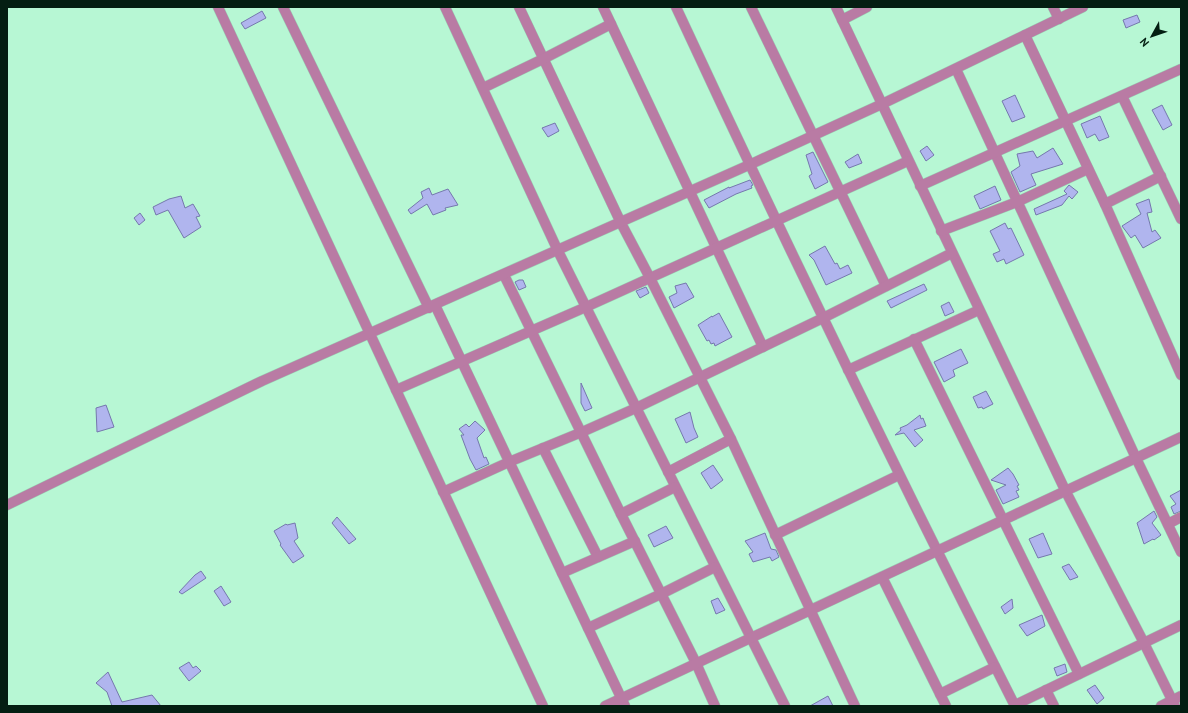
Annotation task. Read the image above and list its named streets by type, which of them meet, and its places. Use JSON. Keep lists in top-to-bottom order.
{
  "north": "bottom left"
}
